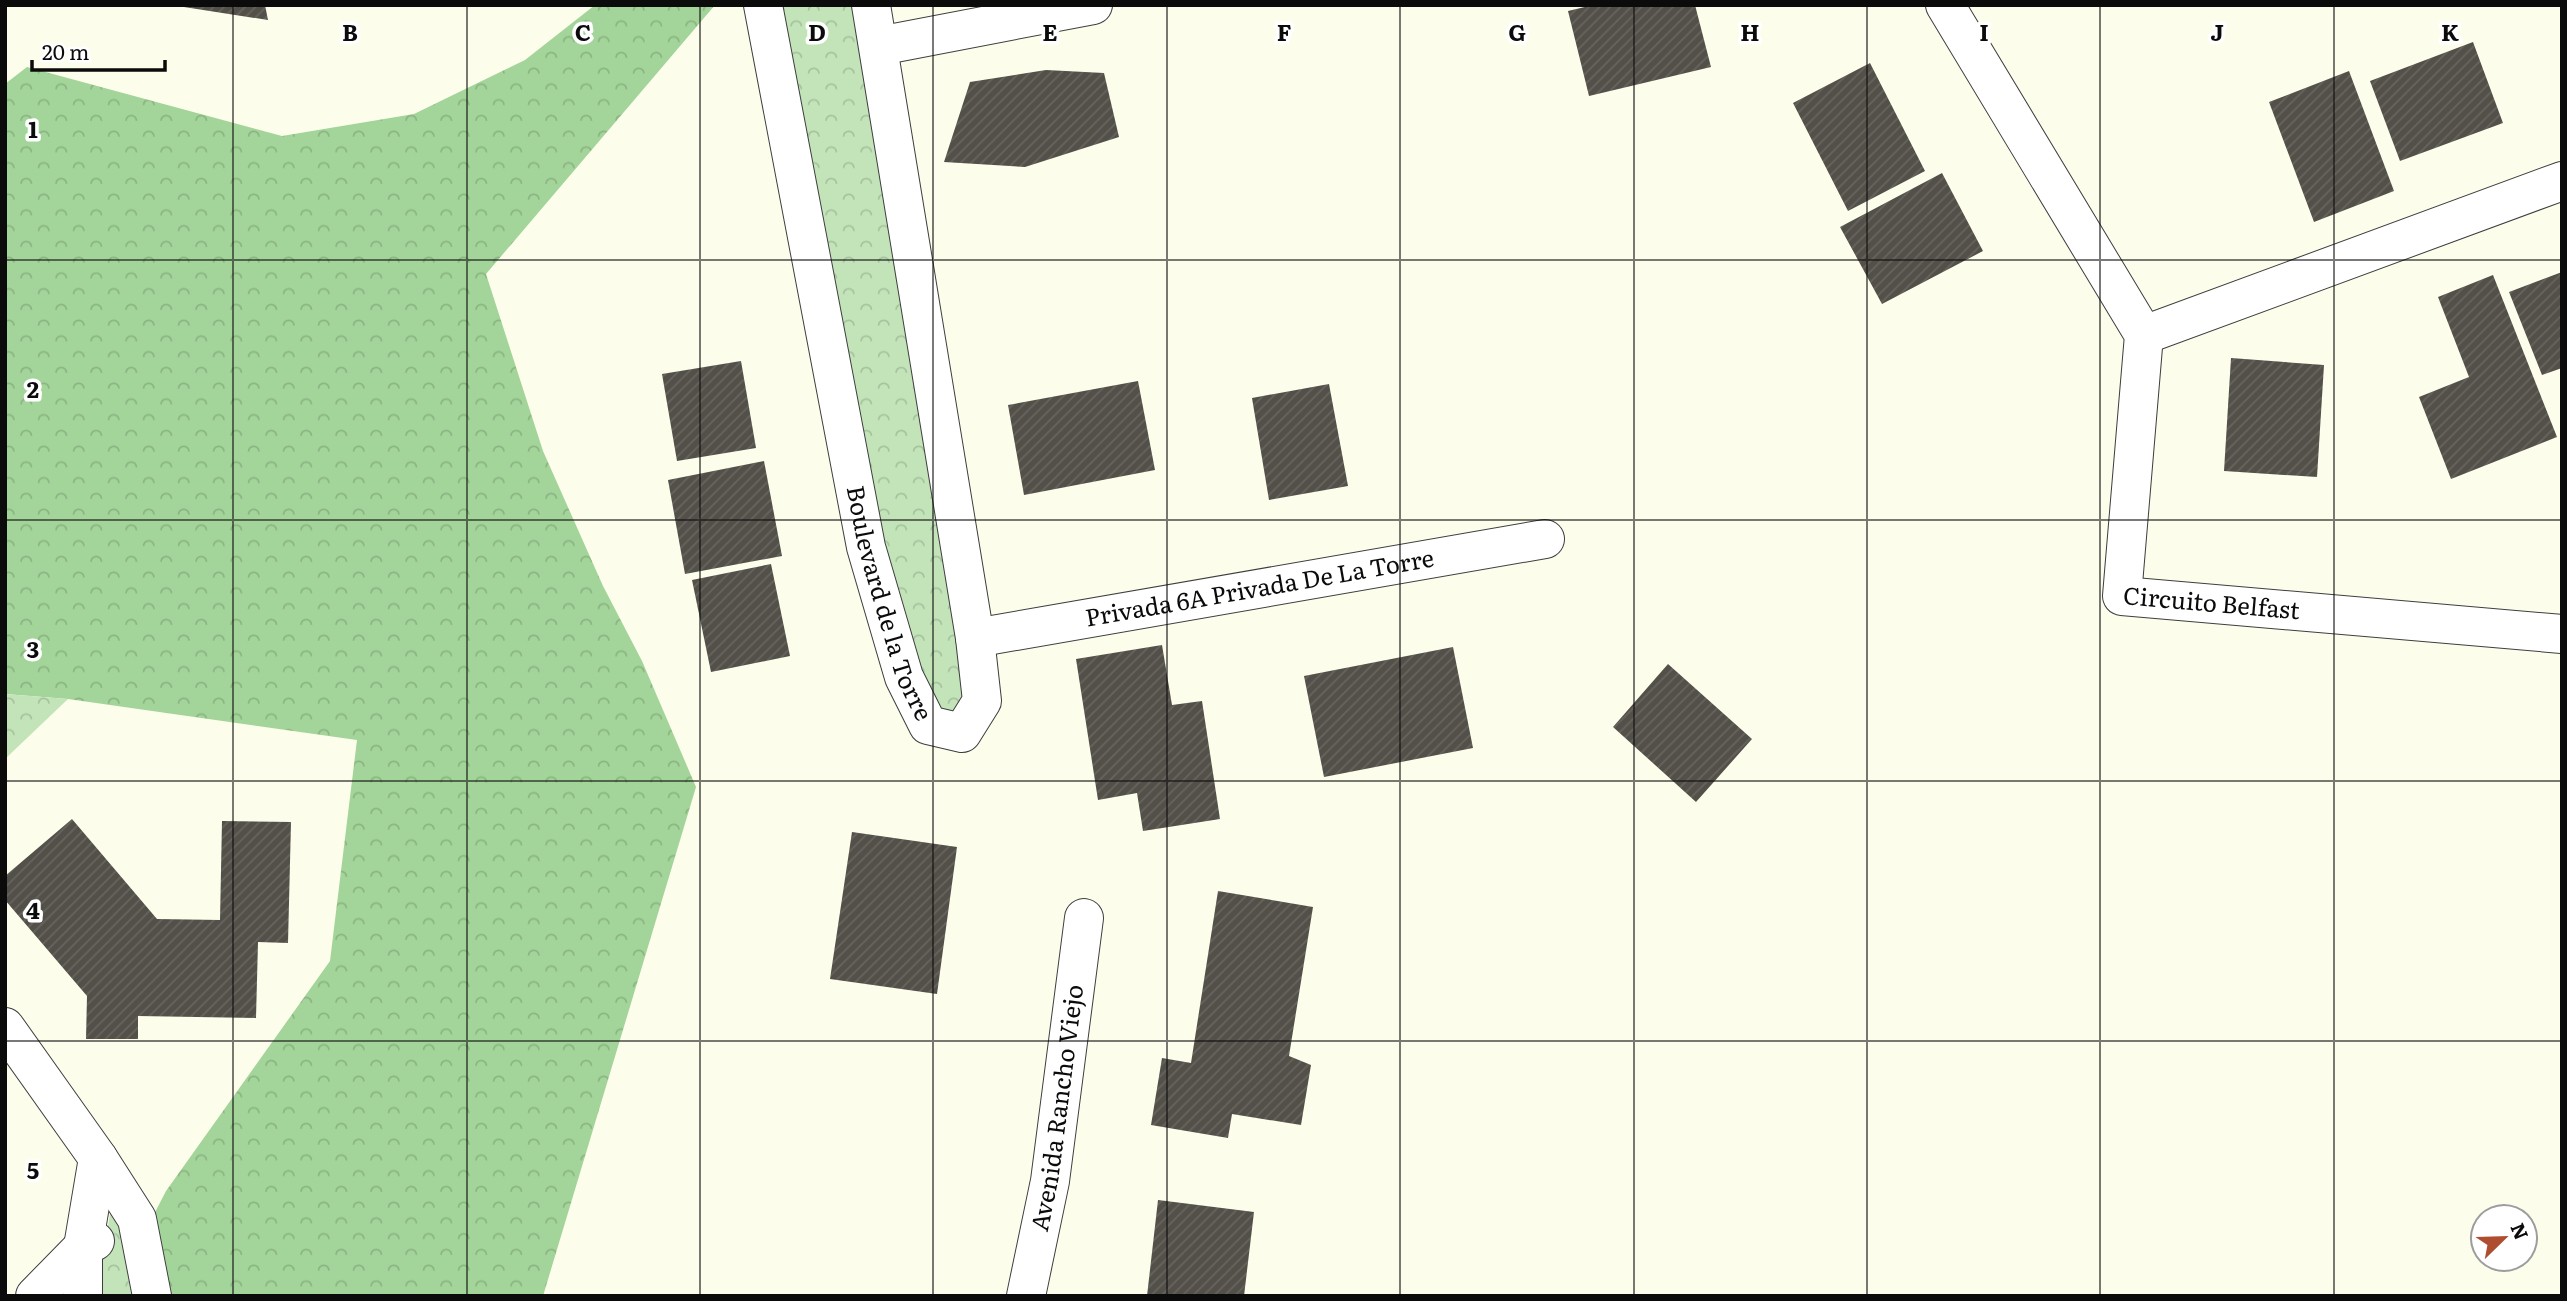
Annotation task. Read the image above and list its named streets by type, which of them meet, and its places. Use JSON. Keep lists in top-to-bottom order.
{
  "streets": {
    "street": [
      "Privada 6A Privada De La Torre",
      "Circuito Belfast",
      "Boulevard de la Torre",
      "Avenida Rancho Viejo"
    ]
  },
  "crossings": [
    ["Privada 6A Privada De La Torre", "Boulevard de la Torre"]
  ],
  "scale_bar": "20 m",
  "north": "top right",
  "grid": {
    "columns": [
      "B",
      "C",
      "D",
      "E",
      "F",
      "G",
      "H",
      "I",
      "J",
      "K"
    ],
    "rows": [
      "1",
      "2",
      "3",
      "4",
      "5"
    ]
  }
}
